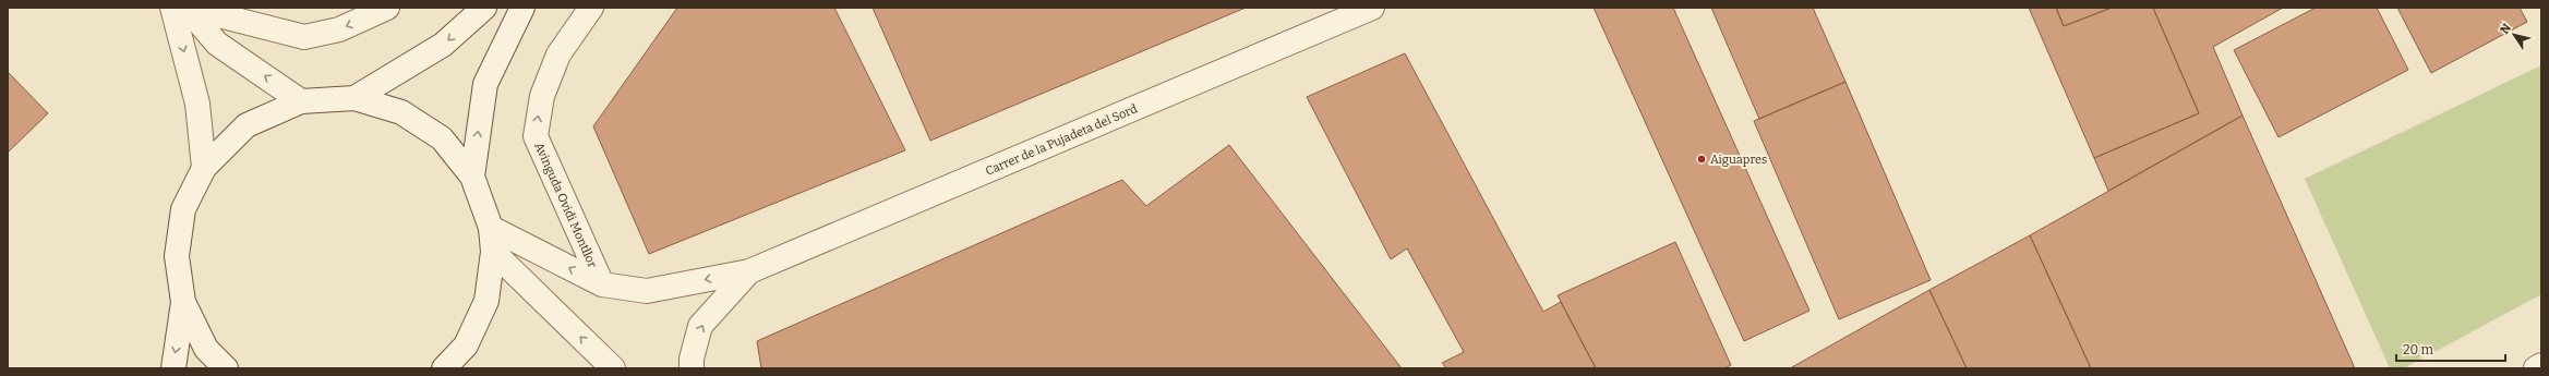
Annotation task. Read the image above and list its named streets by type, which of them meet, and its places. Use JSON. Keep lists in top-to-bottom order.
{
  "streets": {
    "street": ["Carrer de la Pujadeta del Sord", "Avinguda Ovidi Montllor"]
  },
  "crossings": [
    ["Carrer de la Pujadeta del Sord", "Avinguda Ovidi Montllor"]
  ],
  "places": ["Aiguapres"],
  "scale_bar": "20 m",
  "north": "top left"
}
